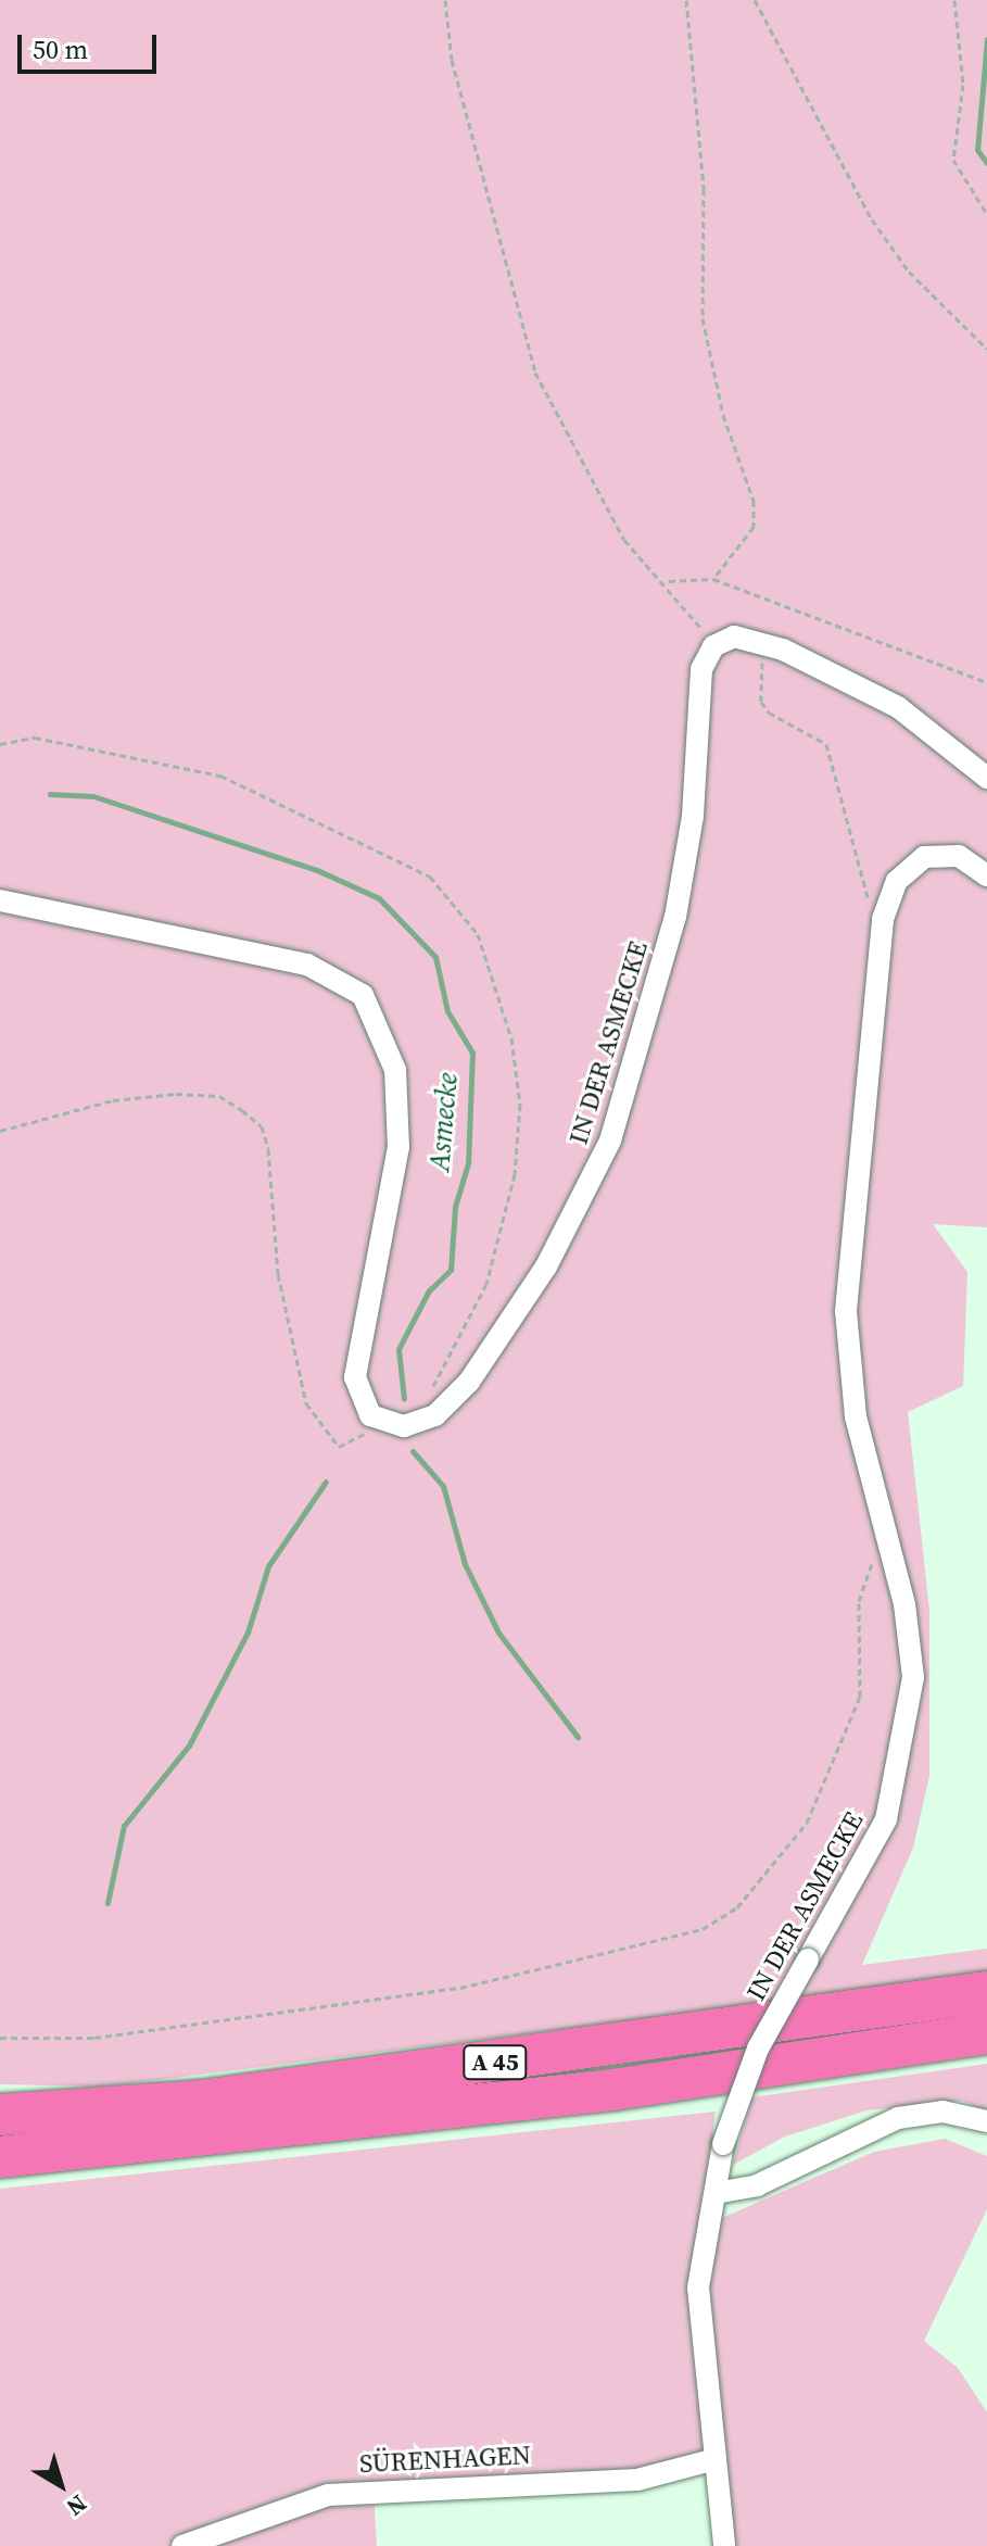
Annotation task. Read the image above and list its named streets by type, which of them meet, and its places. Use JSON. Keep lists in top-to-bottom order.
{
  "streets": {
    "highway": ["A 45"],
    "street": ["IN DER ASMECKE", "SÜRENHAGEN"]
  },
  "crossings": [
    ["IN DER ASMECKE", "SÜRENHAGEN"]
  ],
  "water": ["Asmecke"],
  "scale_bar": "50 m",
  "north": "bottom right"
}
